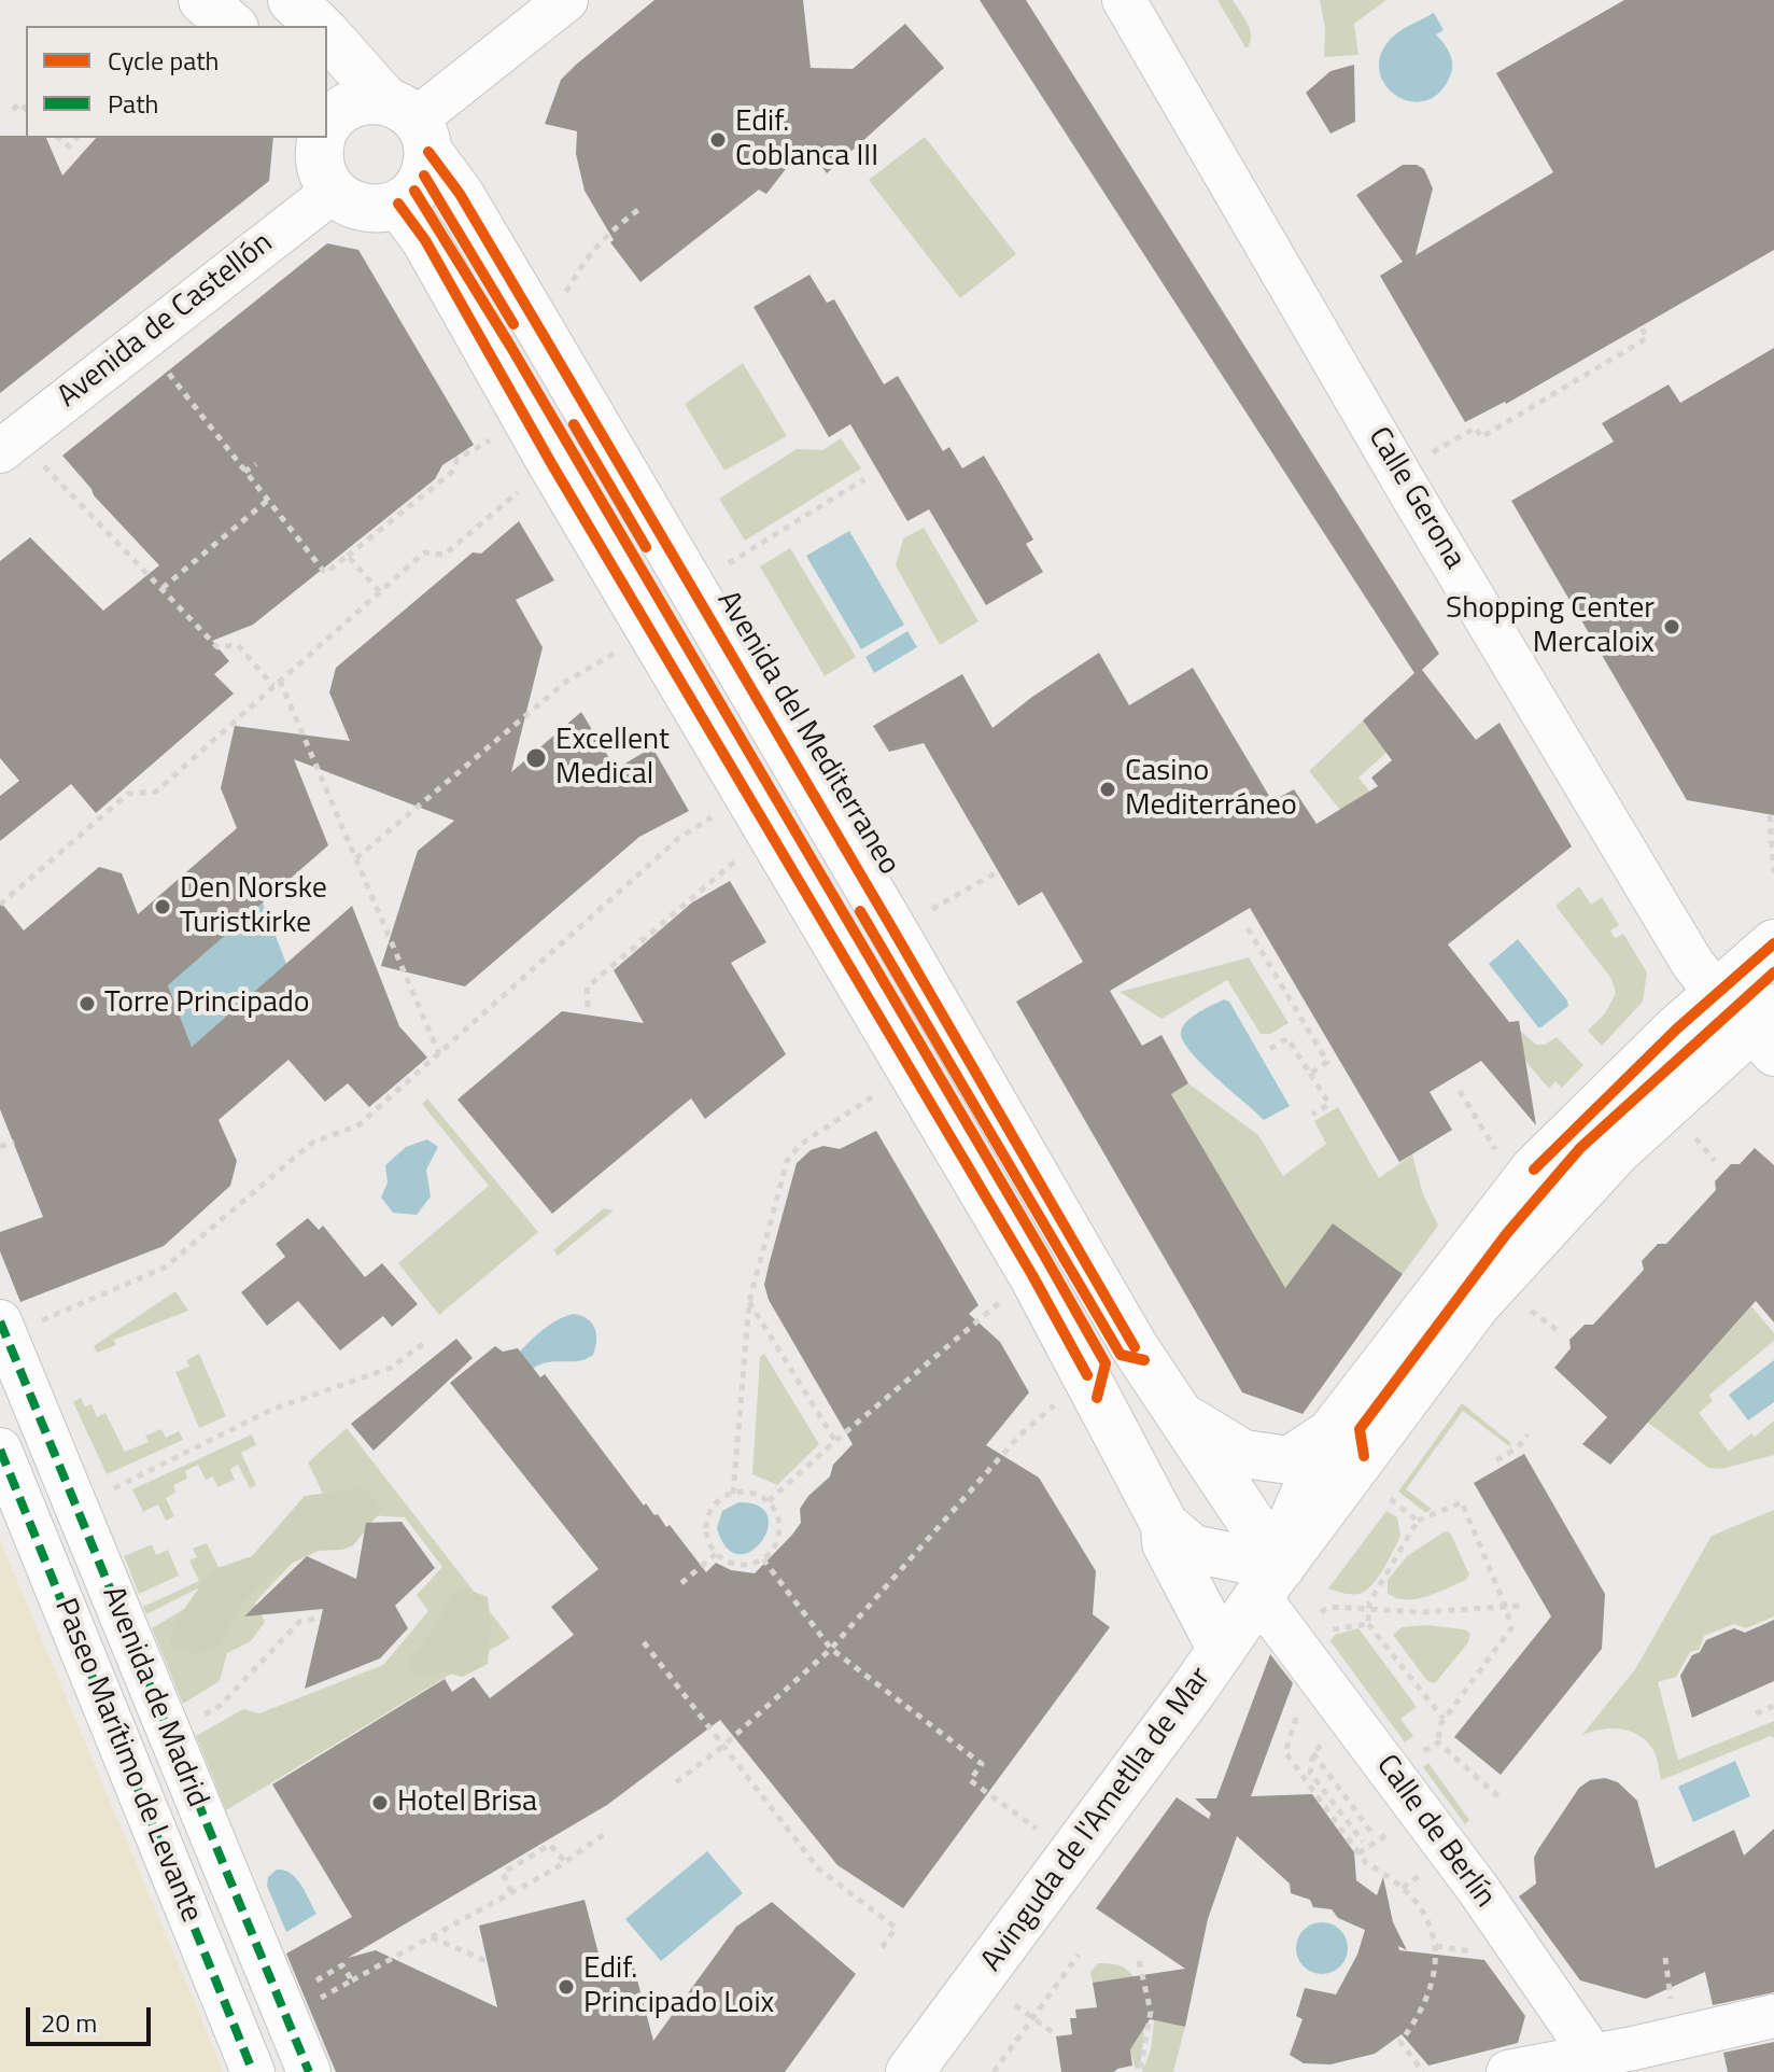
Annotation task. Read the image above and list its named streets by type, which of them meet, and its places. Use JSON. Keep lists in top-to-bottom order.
{
  "streets": {
    "street": [
      "Avenida de Castellón",
      "Calle Gerona",
      "Avenida del Mediterraneo",
      "Avenida de Madrid",
      "Paseo Marítimo de Levante",
      "Avinguda de l'Ametlla de Mar",
      "Calle de Berlín"
    ]
  },
  "crossings": [
    ["Calle Gerona", "Avinguda de l'Ametlla de Mar"],
    ["Avenida del Mediterraneo", "Avinguda de l'Ametlla de Mar"],
    ["Avenida del Mediterraneo", "Calle de Berlín"],
    ["Avinguda de l'Ametlla de Mar", "Calle de Berlín"]
  ],
  "places": [
    "Edif. Coblanca III",
    "Shopping Center Mercaloix",
    "Excellent Medical",
    "Casino Mediterráneo",
    "Den Norske Turistkirke",
    "Torre Principado",
    "Hotel Brisa",
    "Edif. Principado Loix"
  ],
  "legend": ["Cycle path", "Path"],
  "scale_bar": "20 m"
}
